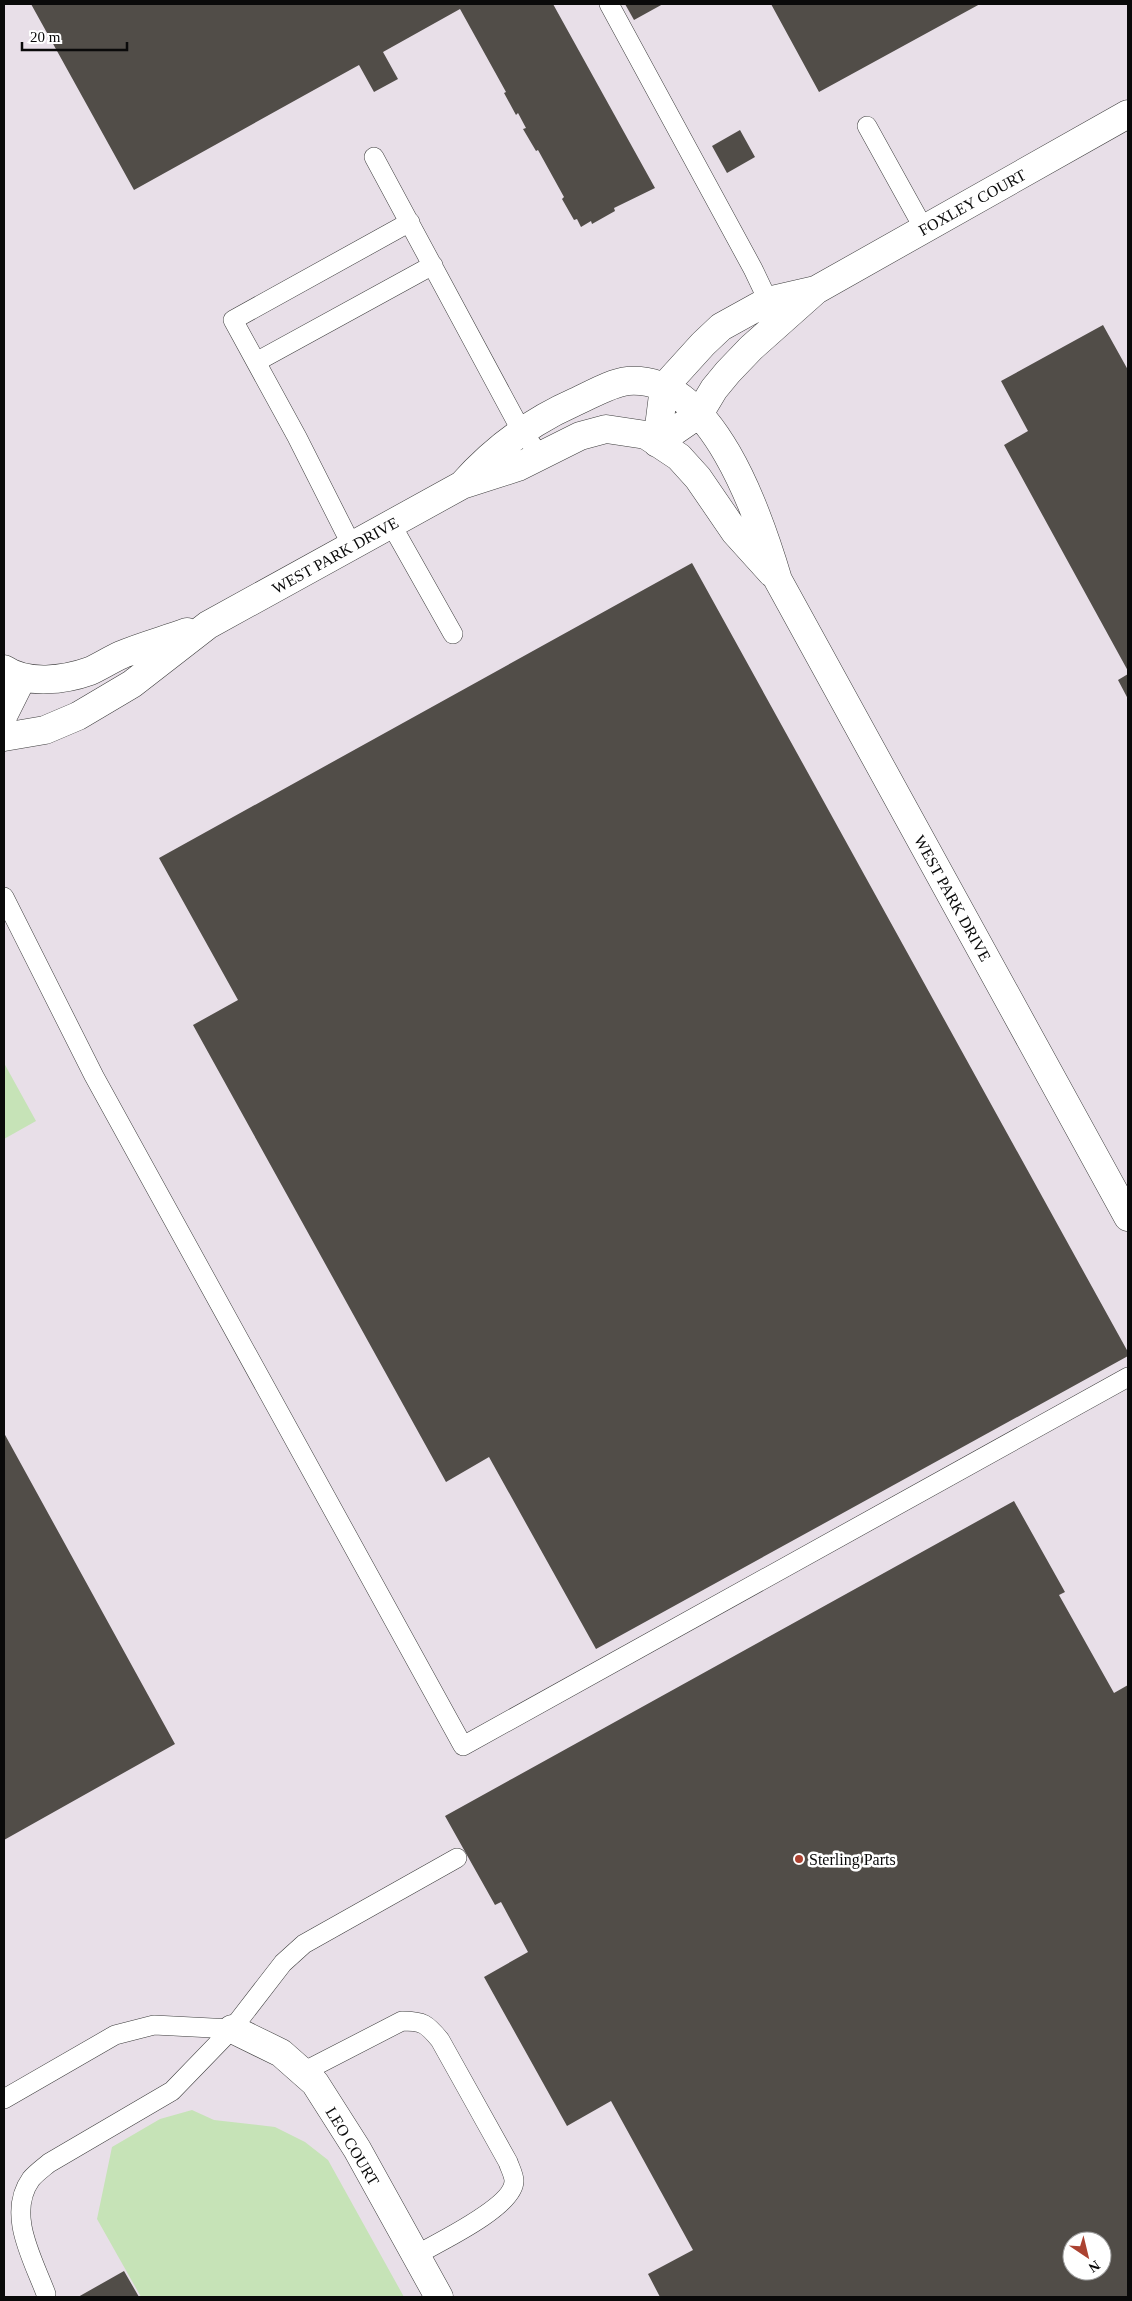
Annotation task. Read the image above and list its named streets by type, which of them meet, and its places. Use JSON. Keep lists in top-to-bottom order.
{
  "streets": {
    "street": ["FOXLEY COURT", "WEST PARK DRIVE", "LEO COURT"]
  },
  "crossings": [
    ["FOXLEY COURT", "WEST PARK DRIVE"]
  ],
  "places": ["Sterling Parts"],
  "scale_bar": "20 m",
  "north": "bottom right"
}
